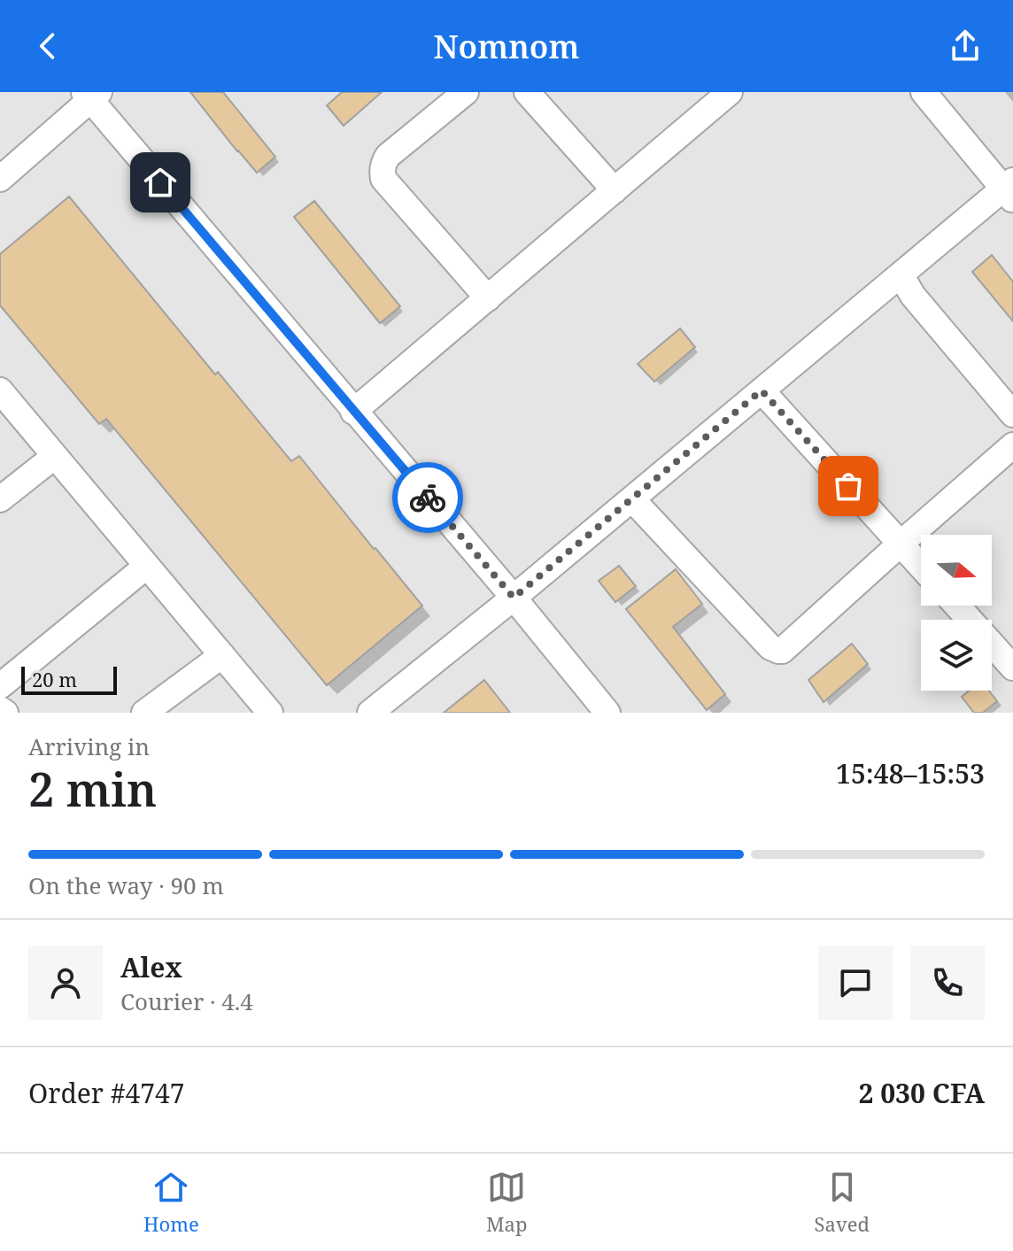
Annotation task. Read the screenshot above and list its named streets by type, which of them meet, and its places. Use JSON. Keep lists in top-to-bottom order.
{
  "scale_bar": "20 m",
  "north": "right",
  "page": {
    "header": "Nomnom",
    "scale": "20 m",
    "heading": ["2 min", "Arriving in", "15:48–15:53"],
    "panel": [
      "Alex",
      "Courier · 4.4",
      "Order #4747",
      "2 030 CFA"
    ],
    "bar": "On the way · 90 m",
    "tabs": ["Home", "Map", "Saved"]
  }
}
